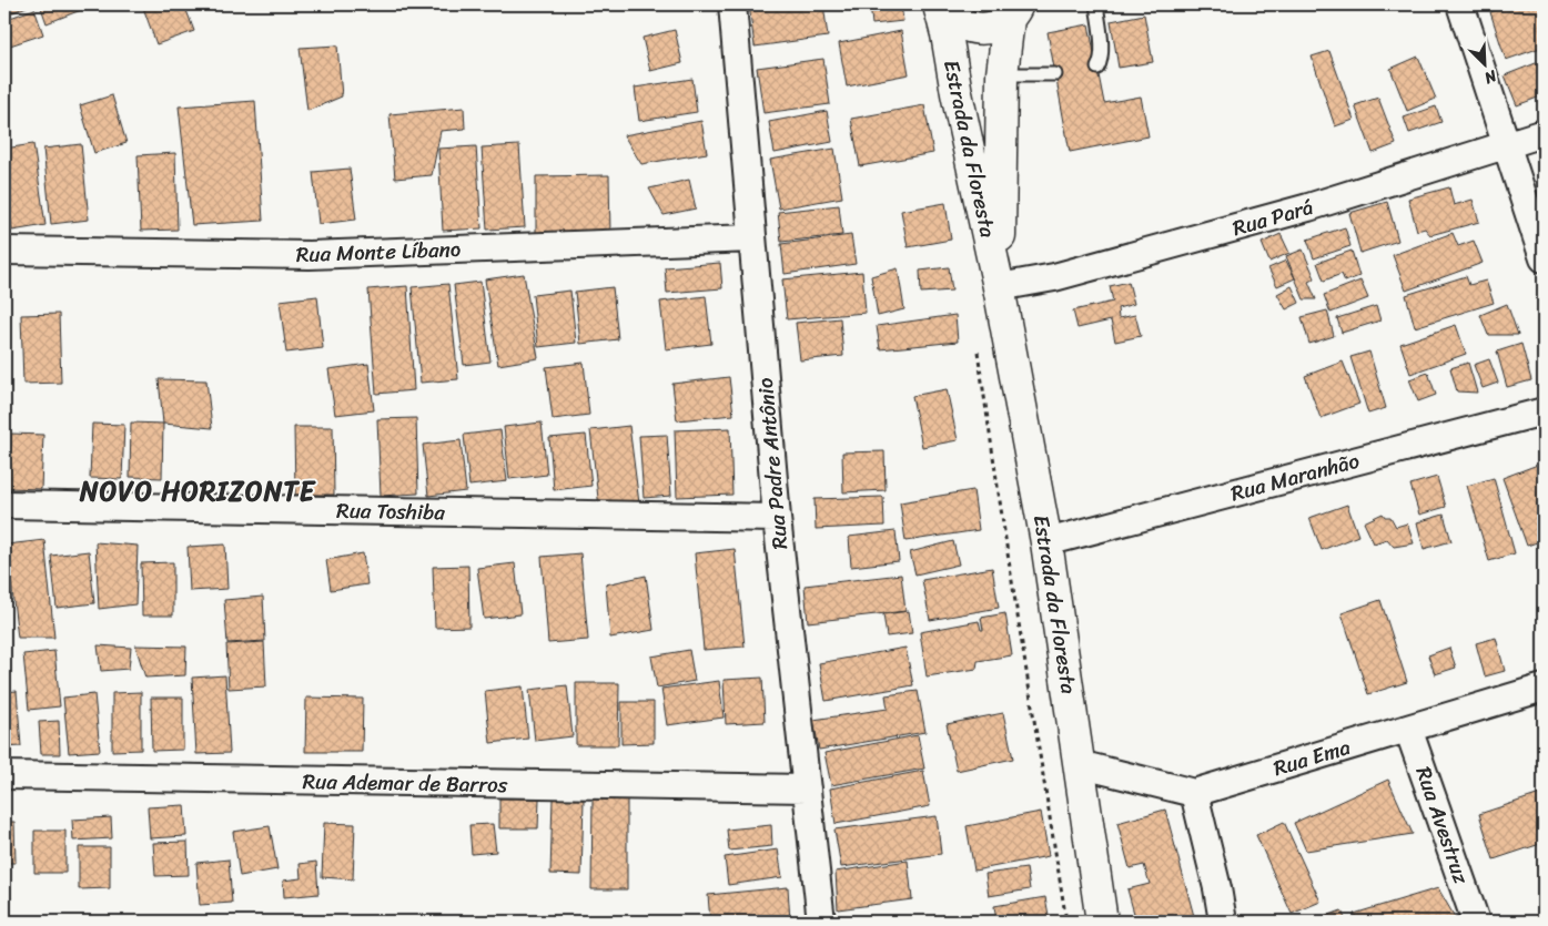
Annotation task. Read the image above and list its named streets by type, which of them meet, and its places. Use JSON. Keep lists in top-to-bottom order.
{
  "streets": {
    "main road": ["Estrada da Floresta"],
    "street": [
      "Rua Pará",
      "Rua Monte Líbano",
      "Rua Padre Antônio",
      "Rua Maranhão",
      "Rua Toshiba",
      "Rua Ema",
      "Rua Ademar de Barros",
      "Rua Avestruz"
    ]
  },
  "crossings": [
    ["Estrada da Floresta", "Rua Pará"],
    ["Estrada da Floresta", "Rua Maranhão"],
    ["Rua Monte Líbano", "Rua Padre Antônio"],
    ["Rua Padre Antônio", "Rua Toshiba"],
    ["Rua Padre Antônio", "Rua Ademar de Barros"],
    ["Rua Ema", "Rua Avestruz"]
  ],
  "districts": ["NOVO HORIZONTE"],
  "north": "bottom right"
}
